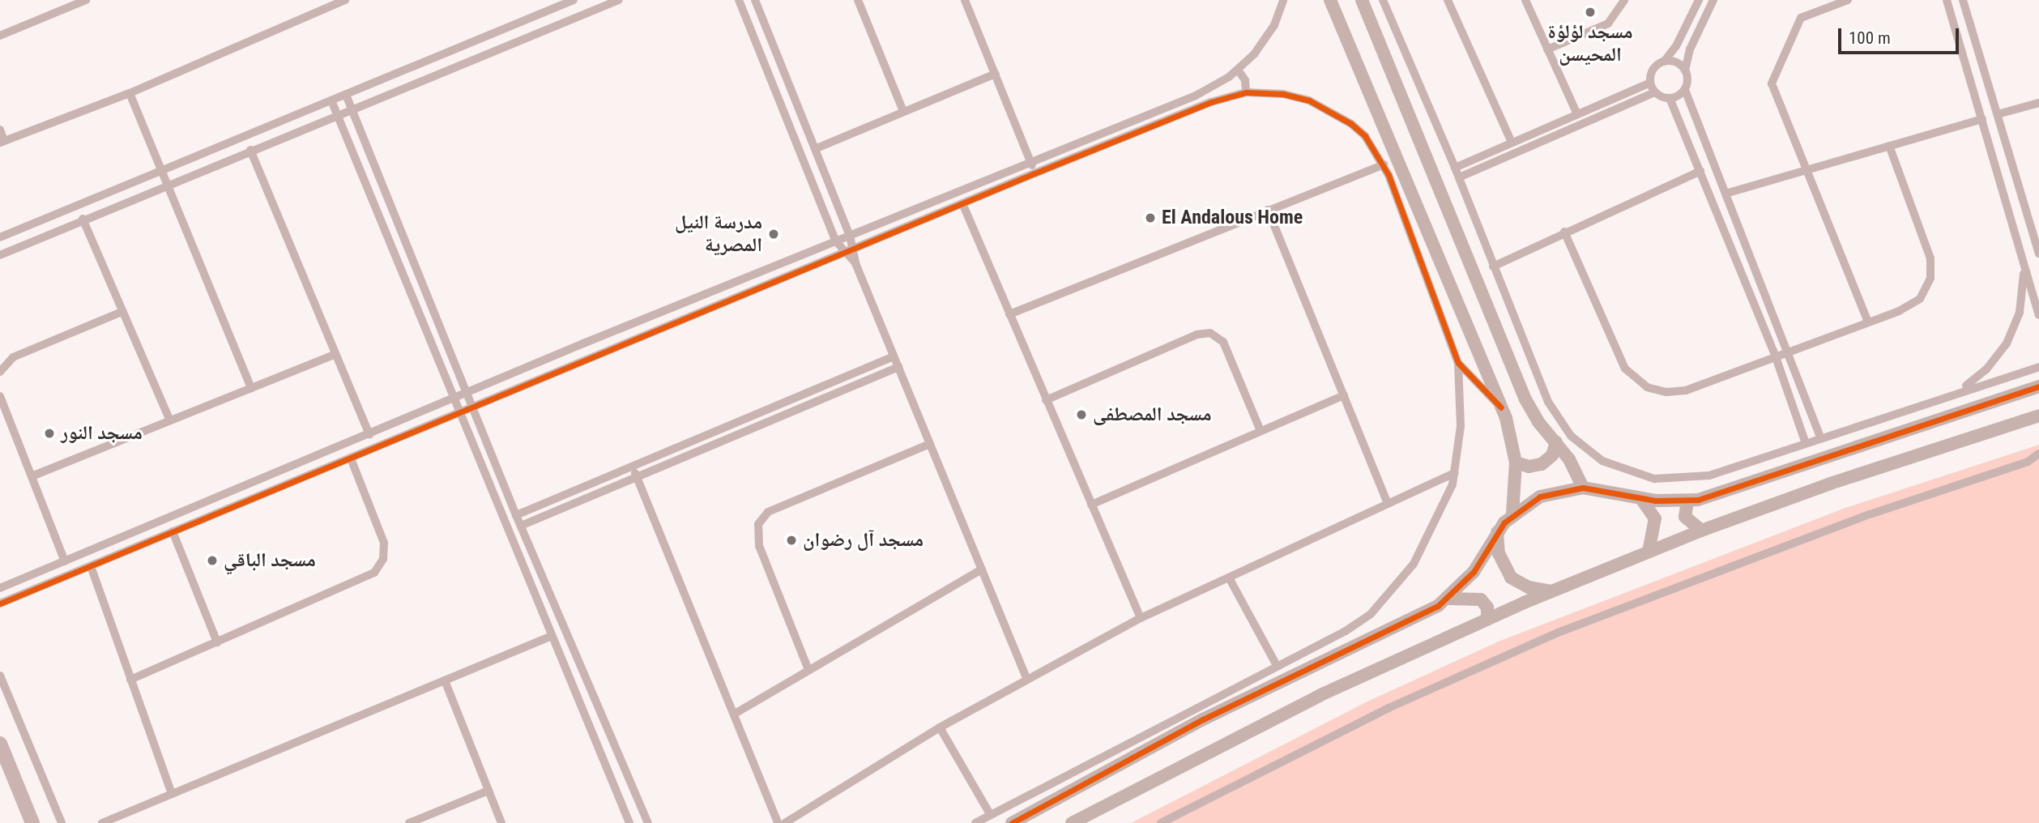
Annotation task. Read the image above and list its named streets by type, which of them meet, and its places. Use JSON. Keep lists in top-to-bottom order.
{
  "places": [
    "مسجد لؤلؤة المحيسن",
    "El Andalous Home",
    "مدرسة النيل المصرية",
    "مسجد المصطفى",
    "مسجد النور",
    "مسجد آل رضوان",
    "مسجد الباقي"
  ],
  "scale_bar": "100 m"
}
